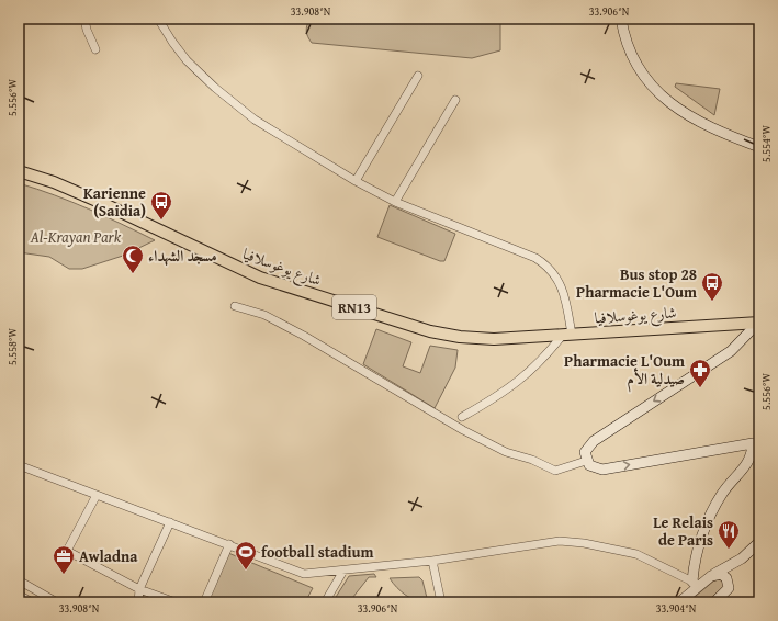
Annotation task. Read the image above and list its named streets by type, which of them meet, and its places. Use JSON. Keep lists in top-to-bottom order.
{
  "streets": {
    "main road": ["شارع يوغوسلافيا", "RN13"]
  },
  "parks": ["Al-Krayan Park"],
  "places": {
    "bus stop": ["Karienne (Saidia)", "Bus stop 28 Pharmacie L'Oum"],
    "mosque": ["مسجد الشهداء"],
    "pharmacy": ["Pharmacie L'Oum صيدلية الأم"],
    "restaurant": ["Le Relais de Paris"],
    "sports": ["football stadium"],
    "office": ["Awladna"]
  },
  "coordinates": [
    "33.908°N",
    "33.906°N",
    "5.556°W",
    "5.554°W",
    "5.558°W",
    "33.904°N"
  ]
}
